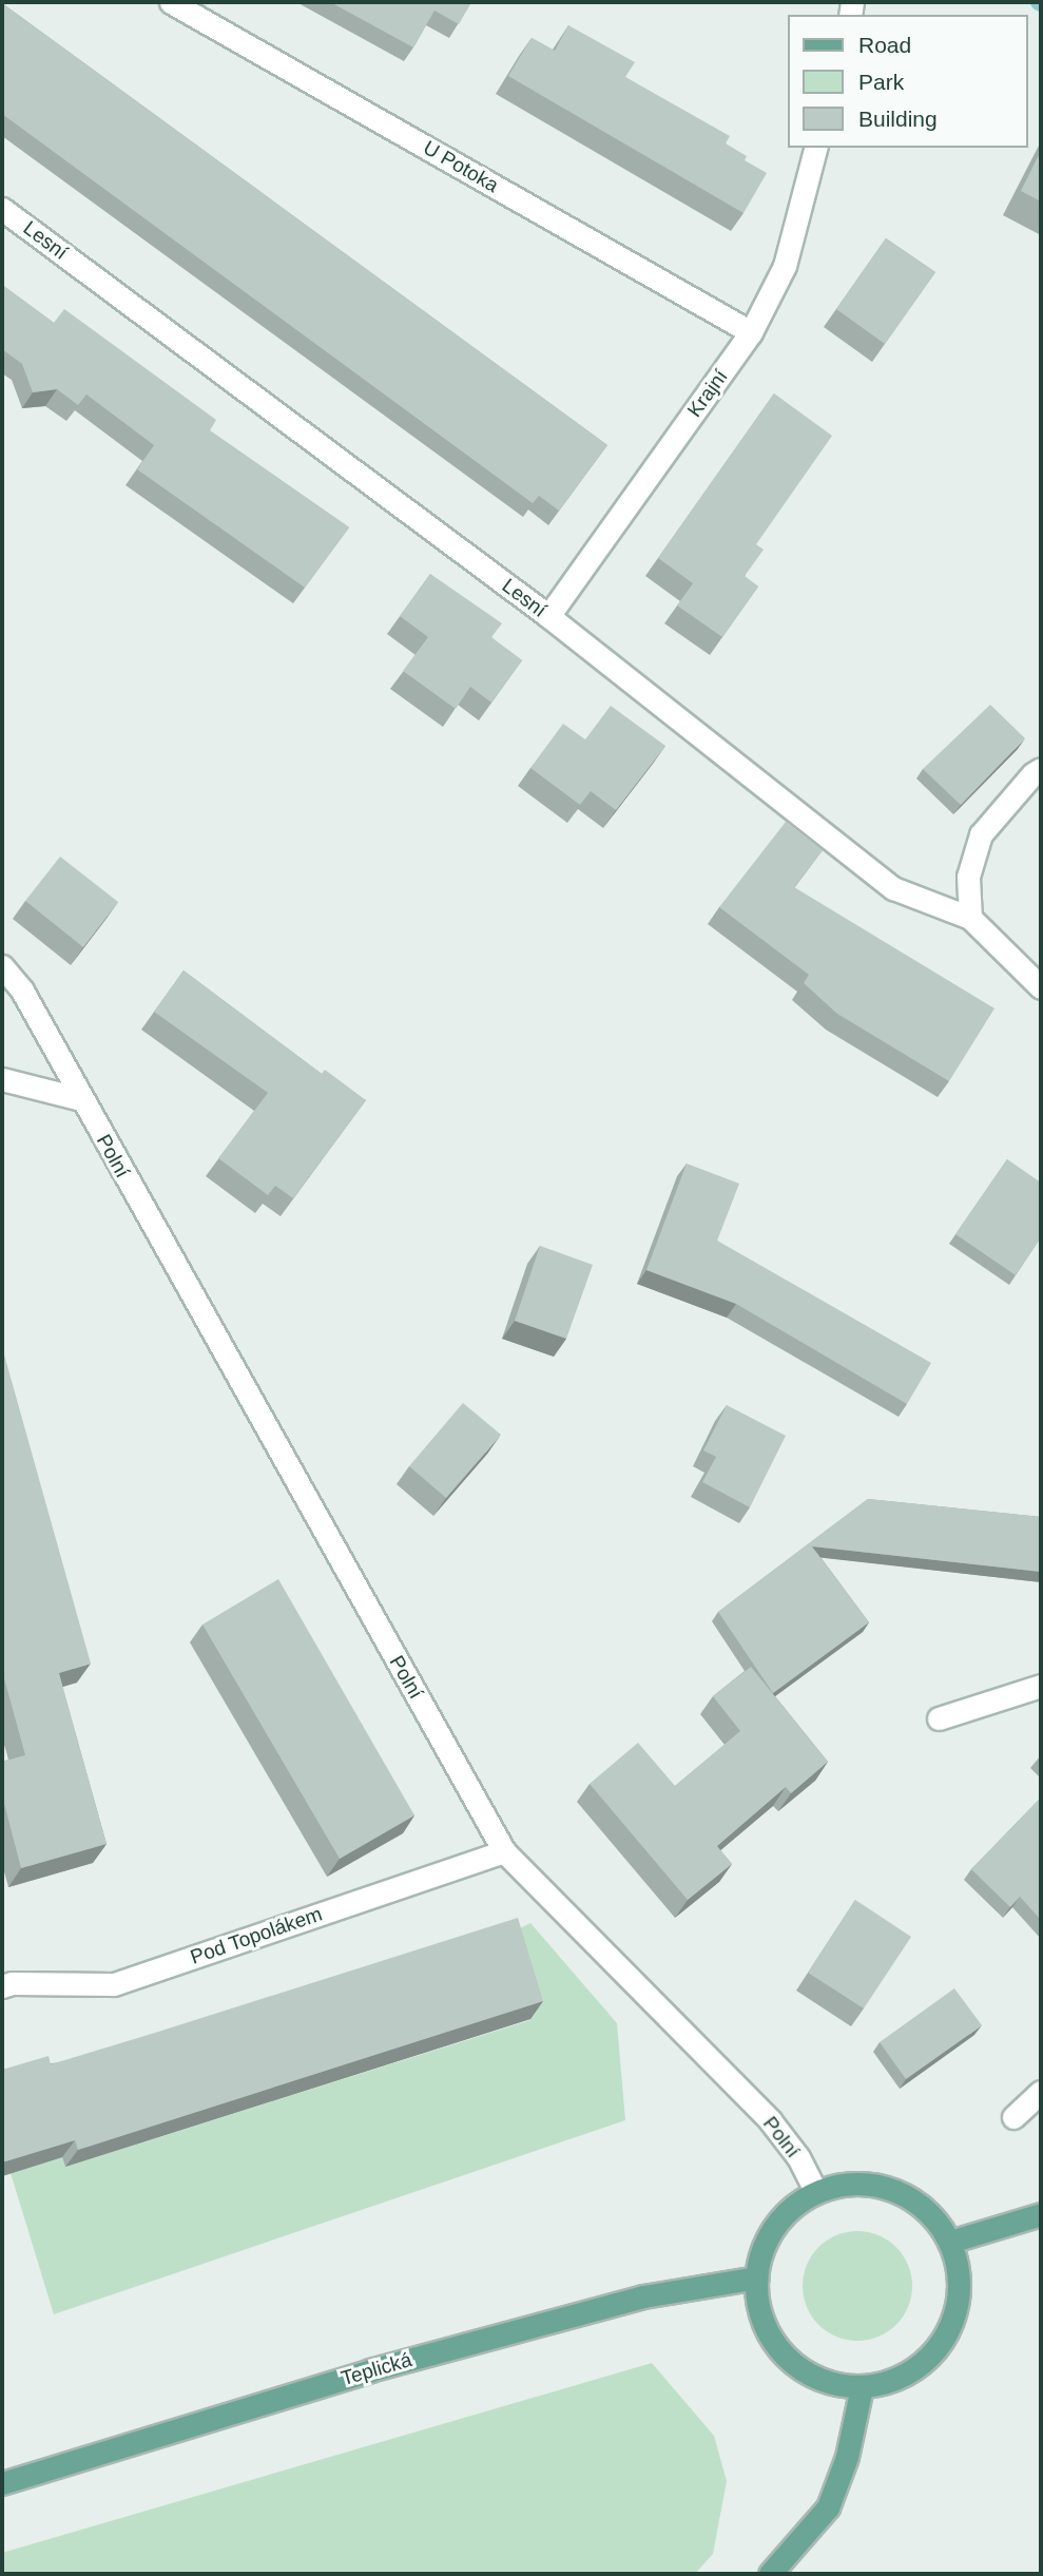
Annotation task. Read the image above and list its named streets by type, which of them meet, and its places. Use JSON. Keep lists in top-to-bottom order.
{
  "streets": {
    "main road": ["Teplická"],
    "street": [
      "U Potoka",
      "Lesní",
      "Krajní",
      "Polní",
      "Pod Topolákem"
    ]
  },
  "crossings": [
    ["U Potoka", "Krajní"],
    ["Lesní", "Krajní"],
    ["Polní", "Pod Topolákem"],
    ["Polní", "Teplická"]
  ],
  "legend": ["Road", "Park", "Building"]
}
